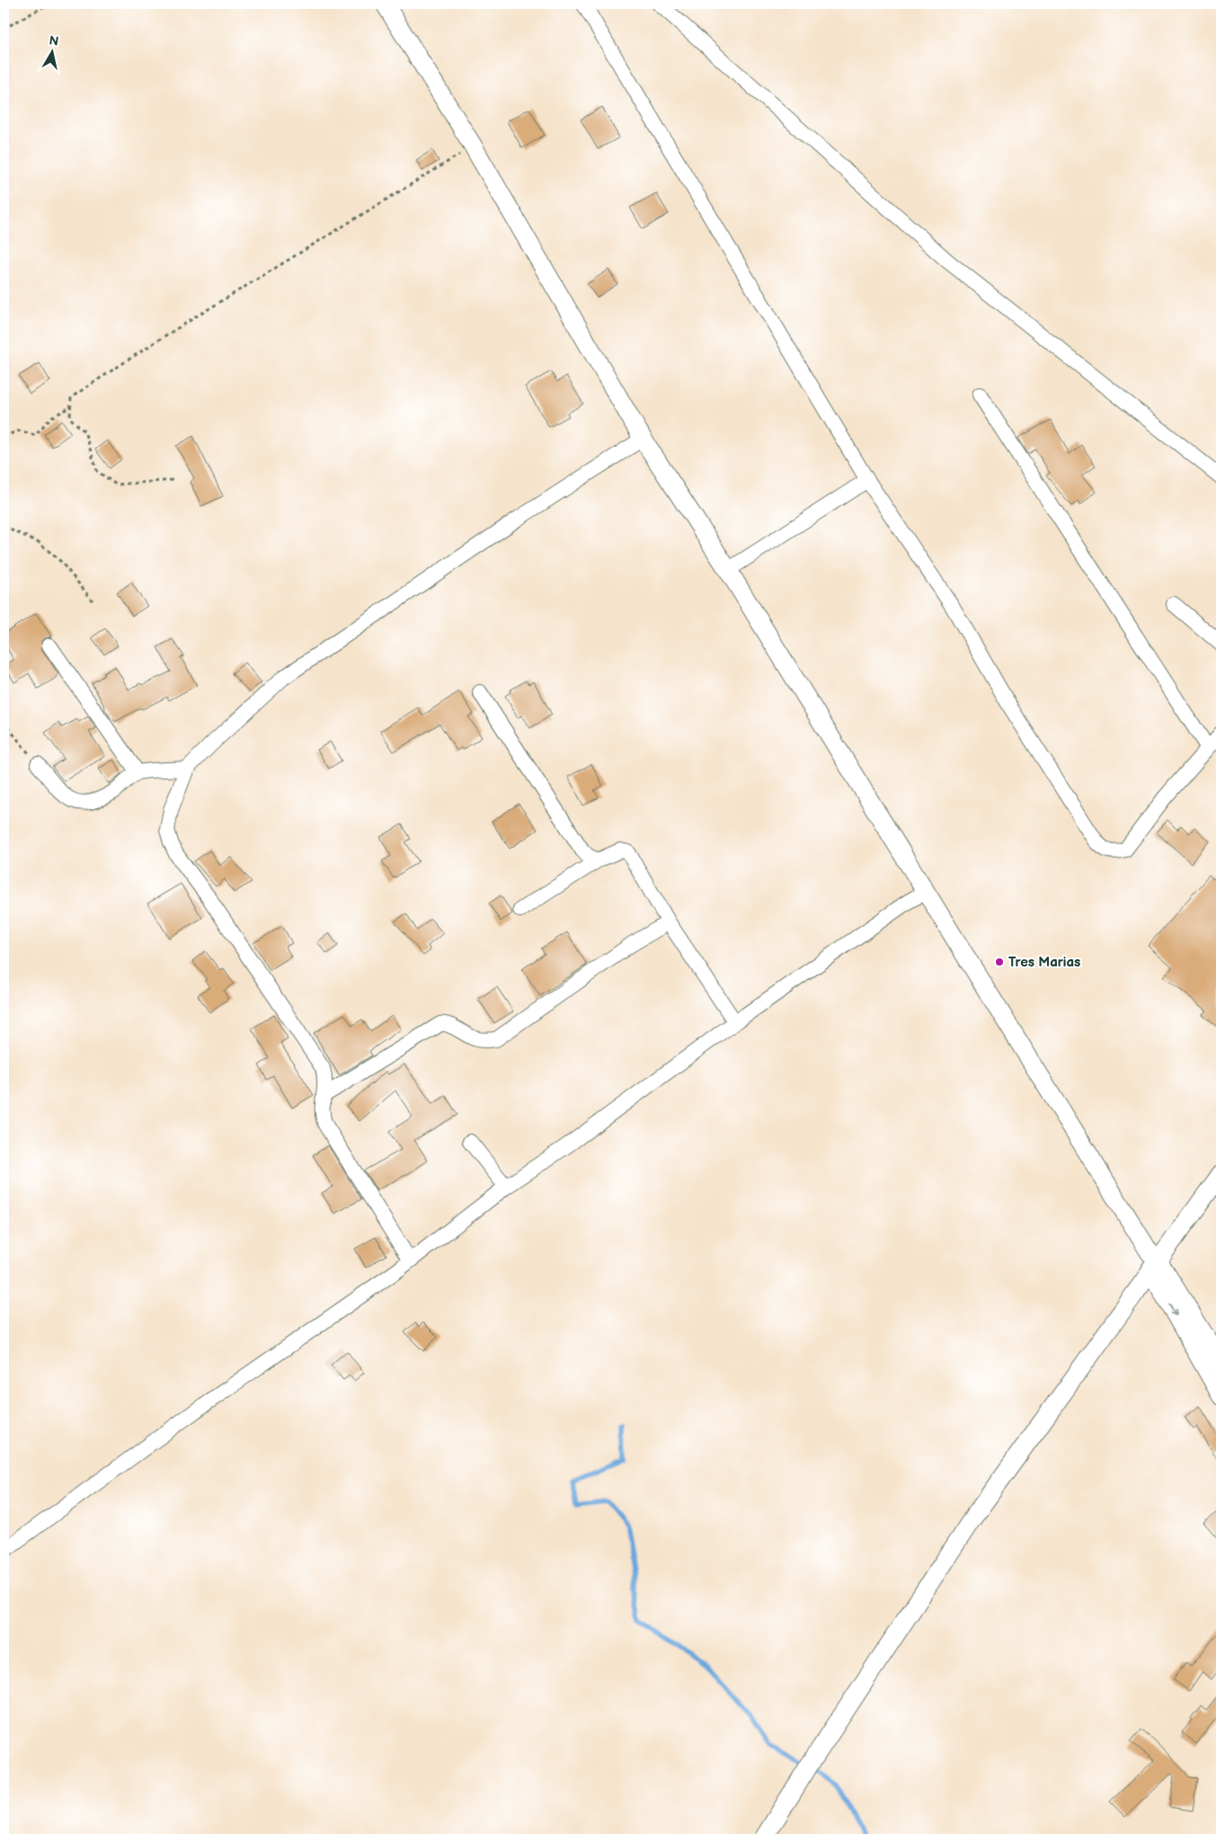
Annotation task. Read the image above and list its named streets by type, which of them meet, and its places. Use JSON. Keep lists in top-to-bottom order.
{
  "places": ["Tres Marias"],
  "north": "top"
}
